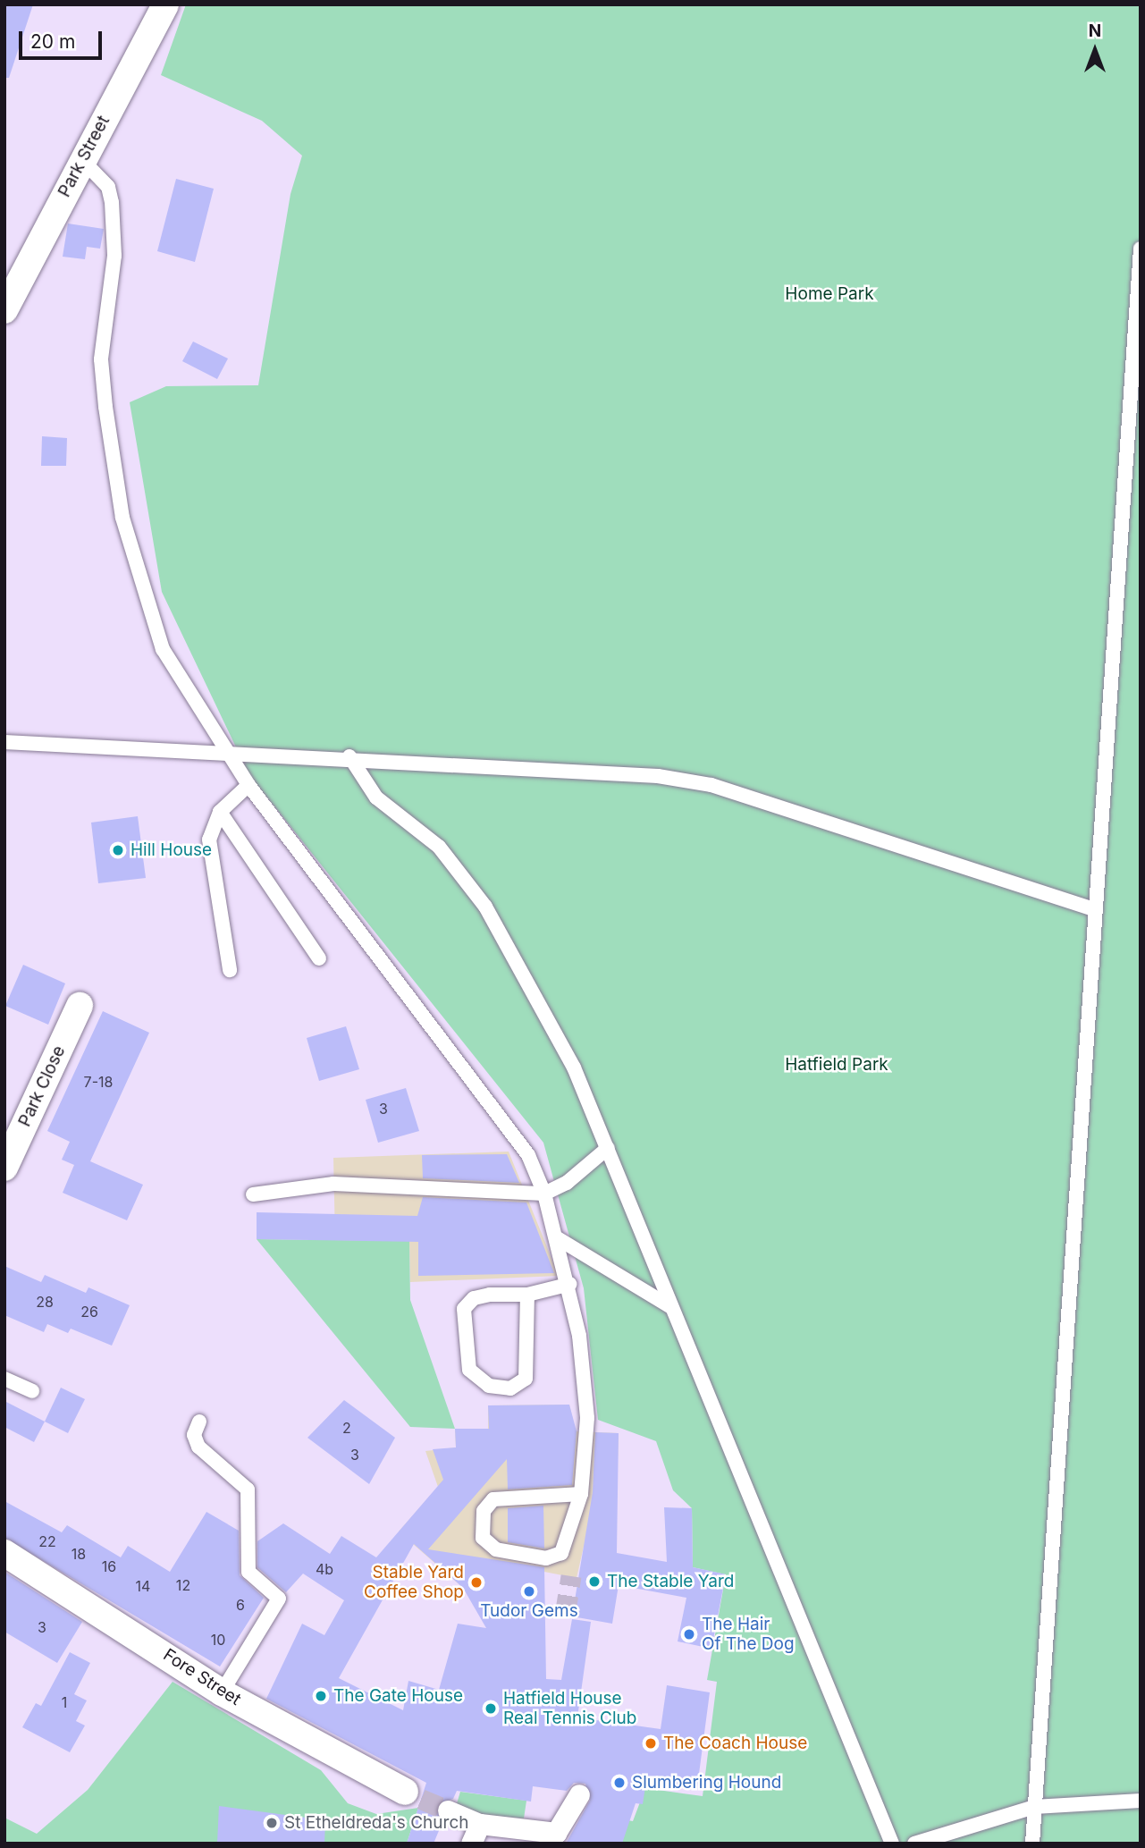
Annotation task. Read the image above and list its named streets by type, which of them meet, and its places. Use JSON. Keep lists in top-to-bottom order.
{
  "streets": {
    "street": ["Park Street", "Park Close", "Fore Street"]
  },
  "parks": ["Home Park", "Hatfield Park"],
  "places": [
    "Hill House",
    "The Stable Yard",
    "Stable Yard Coffee Shop",
    "Tudor Gems",
    "The Hair Of The Dog",
    "The Gate House",
    "Hatfield House Real Tennis Club",
    "The Coach House",
    "Slumbering Hound",
    "St Etheldreda's Church"
  ],
  "house_numbers": [
    "7-18",
    "3",
    "28",
    "26",
    "2",
    "3",
    "22",
    "18",
    "16",
    "4b",
    "12",
    "14",
    "6",
    "3",
    "10",
    "1"
  ],
  "scale_bar": "20 m",
  "north": "top"
}
